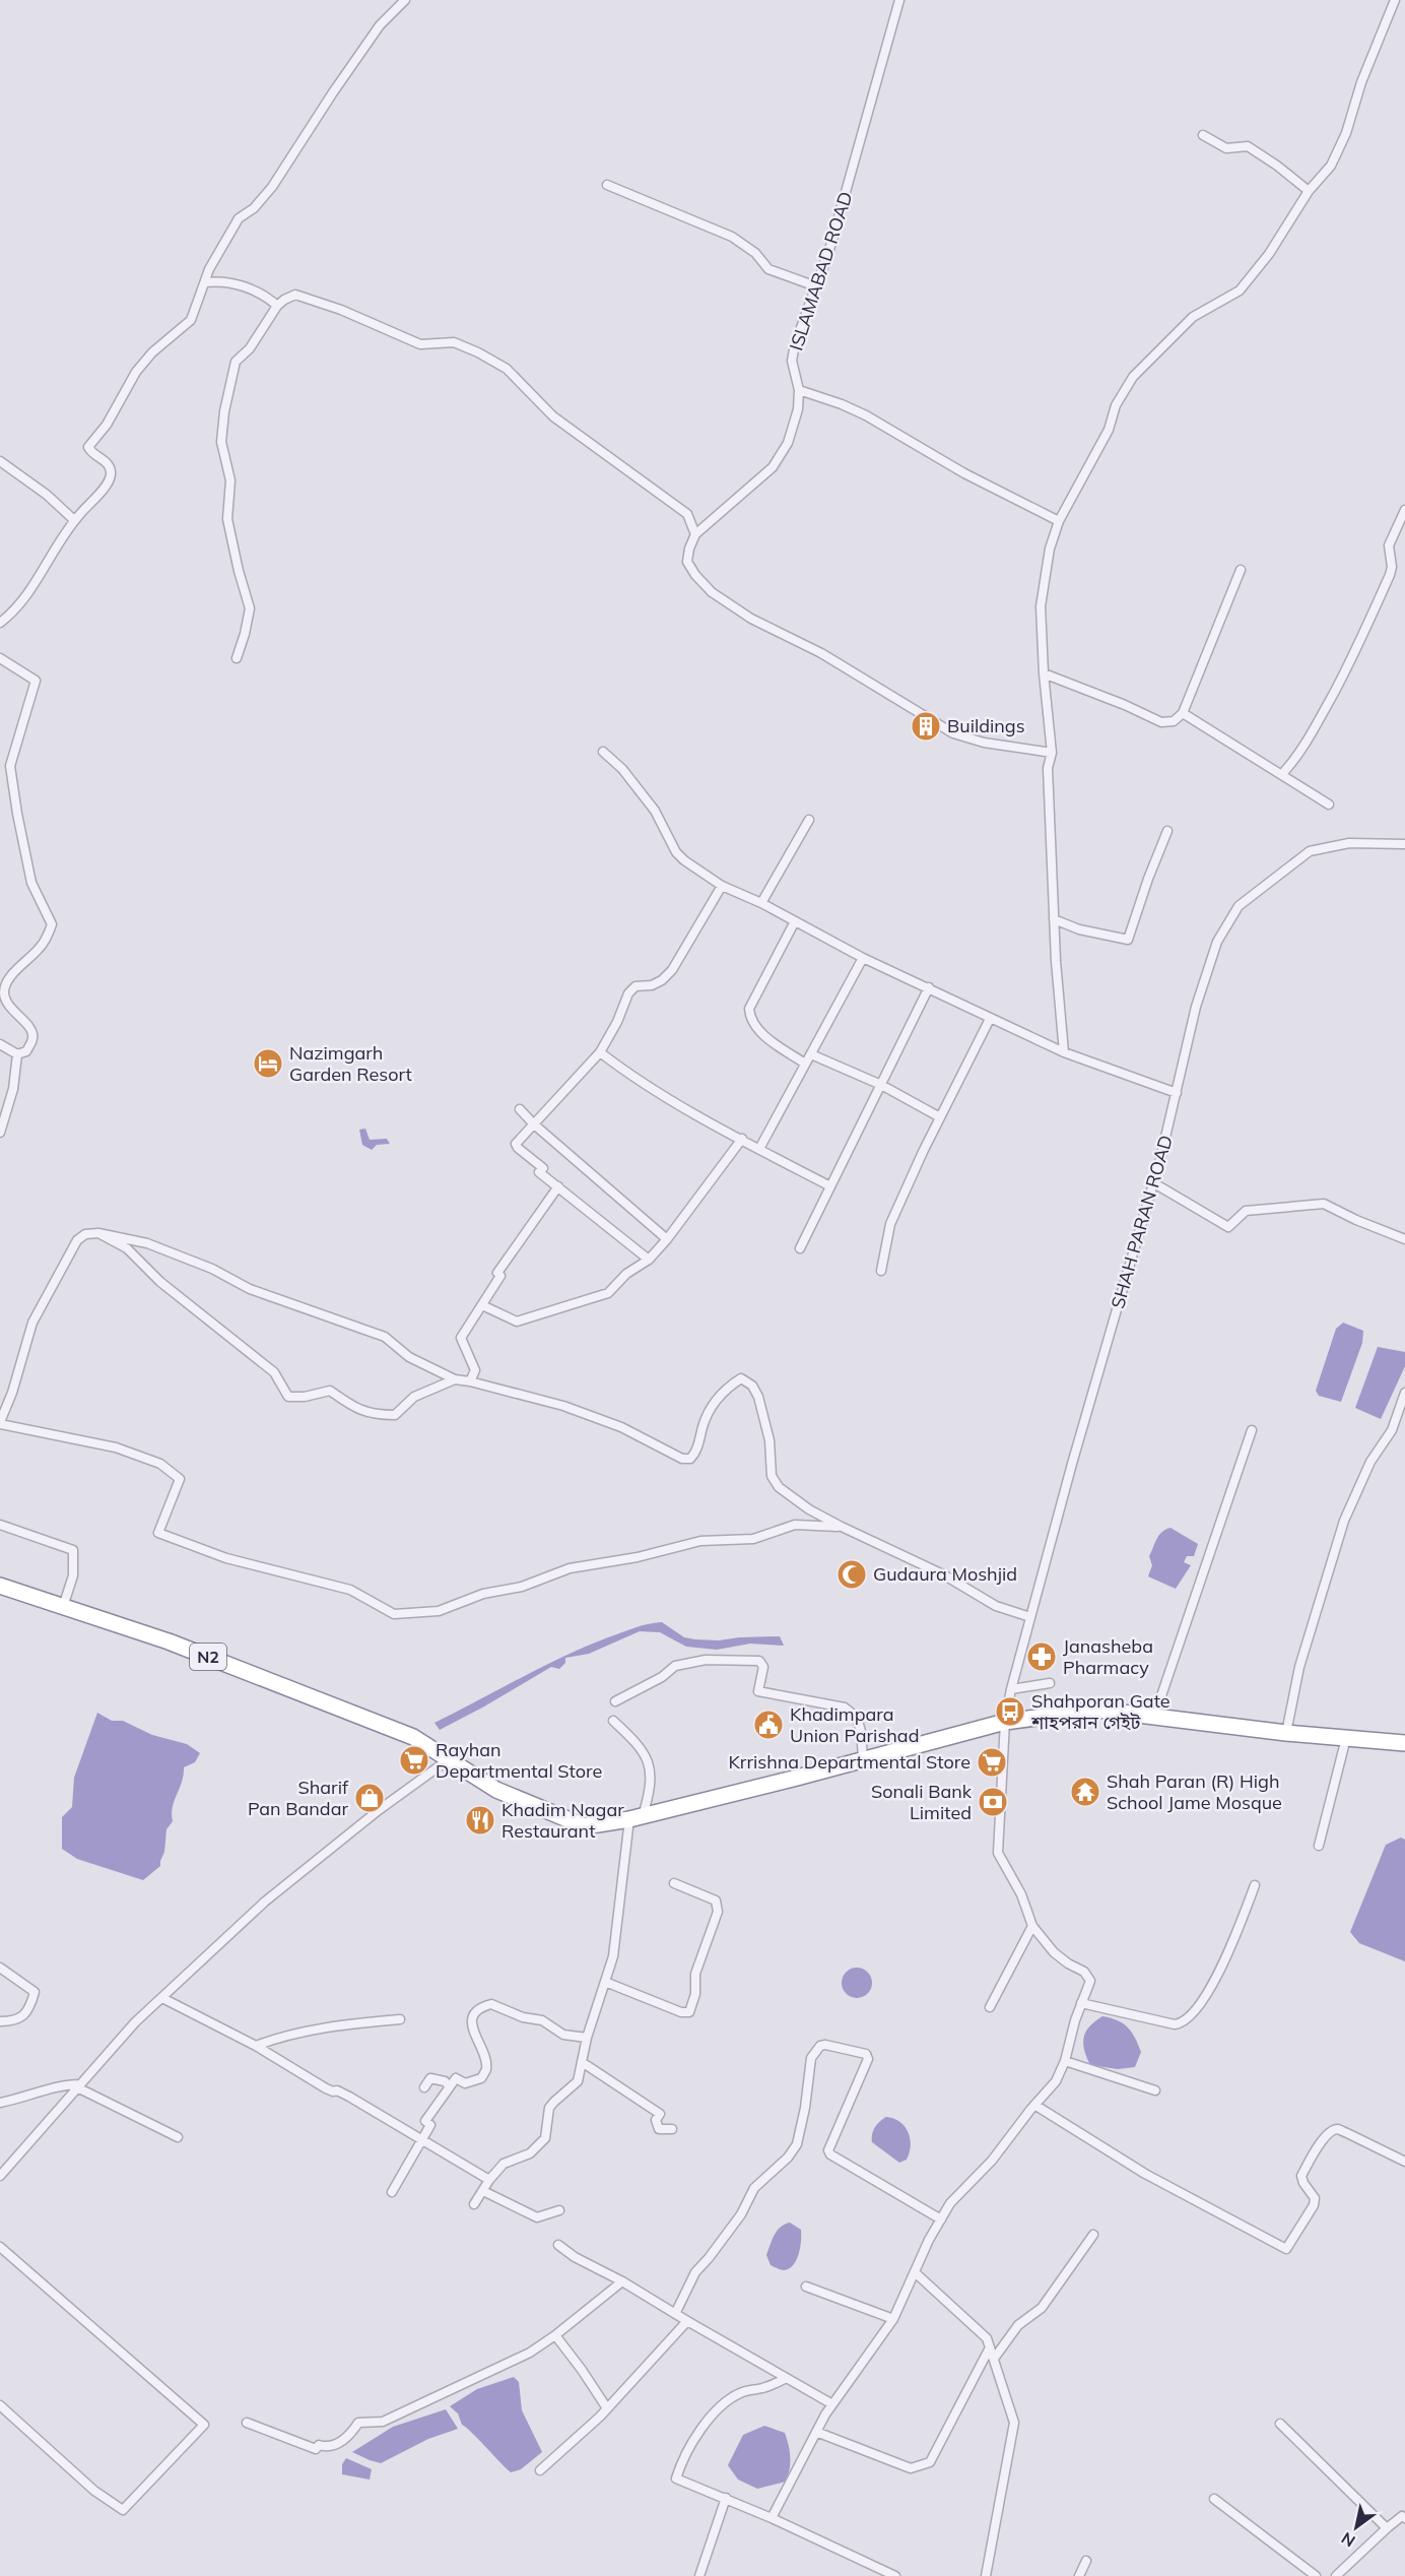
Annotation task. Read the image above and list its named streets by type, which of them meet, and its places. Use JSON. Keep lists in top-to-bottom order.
{
  "streets": {
    "highway": ["N2"],
    "street": ["ISLAMABAD ROAD", "SHAH PARAN ROAD"]
  },
  "crossings": [
    ["SHAH PARAN ROAD", "N2"]
  ],
  "places": {
    "building": ["Buildings"],
    "hotel": ["Nazimgarh Garden Resort"],
    "mosque": ["Gudaura Moshjid"],
    "pharmacy": ["Janasheba Pharmacy"],
    "bus stop": ["Shahporan Gate শাহপরান গেইট"],
    "public building": ["Khadimpara Union Parishad"],
    "supermarket": ["Rayhan Departmental Store", "Krrishna Departmental Store"],
    "temple": ["Shah Paran (R) High School Jame Mosque"],
    "shop": ["Sharif Pan Bandar"],
    "bank": ["Sonali Bank Limited"],
    "restaurant": ["Khadim Nagar Restaurant"]
  },
  "north": "bottom left"
}
